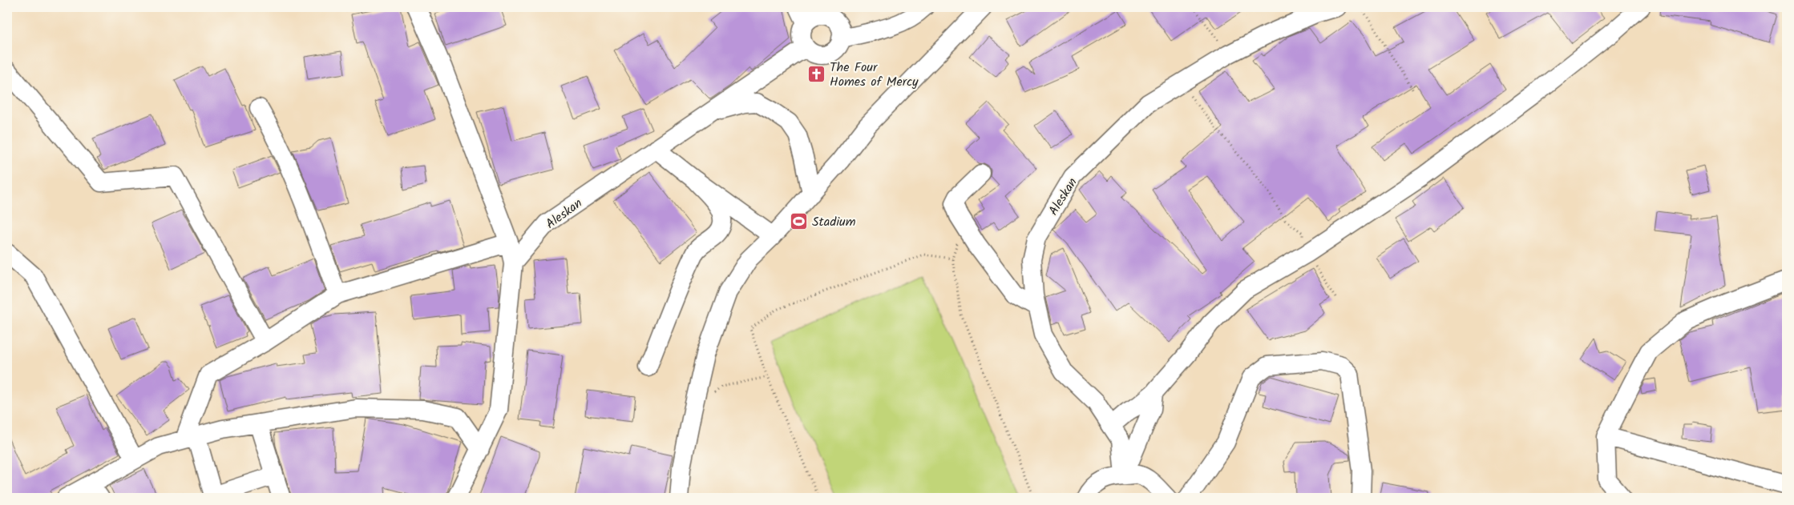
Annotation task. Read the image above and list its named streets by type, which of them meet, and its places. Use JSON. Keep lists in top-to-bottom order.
{
  "streets": {
    "street": ["Aleskan"]
  },
  "places": {
    "church": ["The Four Homes of Mercy"],
    "sports": ["Stadium"]
  }
}
